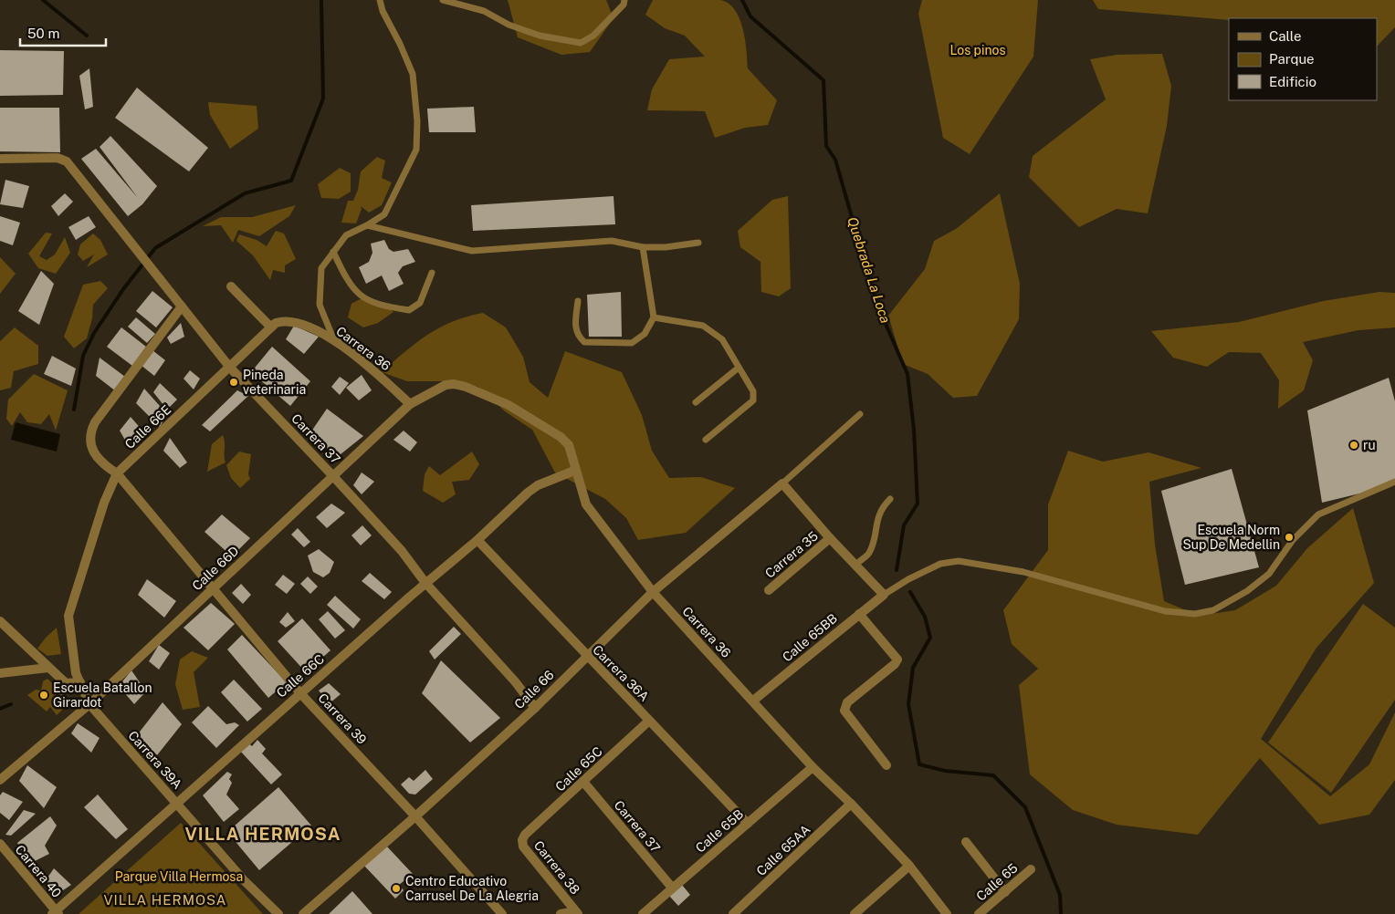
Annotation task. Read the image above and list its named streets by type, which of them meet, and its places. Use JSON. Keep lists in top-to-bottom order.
{
  "streets": {
    "street": [
      "Carrera 36",
      "Calle 66E",
      "Carrera 37",
      "Carrera 35",
      "Calle 66D",
      "Calle 65BB",
      "Carrera 36A",
      "Calle 66C",
      "Calle 66",
      "Carrera 39",
      "Carrera 39A",
      "Calle 65C",
      "Calle 65B",
      "Calle 65AA",
      "Carrera 38",
      "Carrera 40",
      "Calle 65"
    ]
  },
  "crossings": [
    ["Carrera 36", "Calle 66E"],
    ["Carrera 36", "Calle 66D"],
    ["Carrera 36", "Calle 65BB"],
    ["Carrera 36", "Calle 66C"],
    ["Carrera 36", "Calle 66"],
    ["Carrera 36", "Calle 65B"],
    ["Carrera 36", "Calle 65AA"],
    ["Calle 66E", "Carrera 37"],
    ["Calle 66E", "Carrera 39"],
    ["Calle 66E", "Carrera 39A"],
    ["Carrera 37", "Calle 66D"],
    ["Carrera 37", "Calle 66C"],
    ["Carrera 37", "Calle 66"],
    ["Carrera 37", "Carrera 39"],
    ["Carrera 37", "Calle 65C"],
    ["Carrera 37", "Calle 65B"],
    ["Carrera 35", "Calle 65BB"],
    ["Carrera 35", "Calle 66"],
    ["Calle 66D", "Carrera 39"],
    ["Calle 66D", "Carrera 39A"],
    ["Carrera 36A", "Calle 66C"],
    ["Carrera 36A", "Calle 66"],
    ["Carrera 36A", "Calle 65C"],
    ["Carrera 36A", "Calle 65B"],
    ["Calle 66C", "Carrera 39"],
    ["Calle 66C", "Carrera 39A"],
    ["Calle 66C", "Carrera 40"],
    ["Calle 66", "Carrera 39"],
    ["Calle 65C", "Carrera 38"]
  ],
  "districts": ["VILLA HERMOSA", "VILLA HERMOSA"],
  "water": ["Quebrada La Loca"],
  "parks": ["Los pinos", "Parque Villa Hermosa"],
  "places": [
    "Pineda veterinaria",
    "ru",
    "Escuela Norm Sup De Medellin",
    "Escuela Batallon Girardot",
    "Centro Educativo Carrusel De La Alegria"
  ],
  "legend": ["Calle", "Parque", "Edificio"],
  "scale_bar": "50 m"
}
